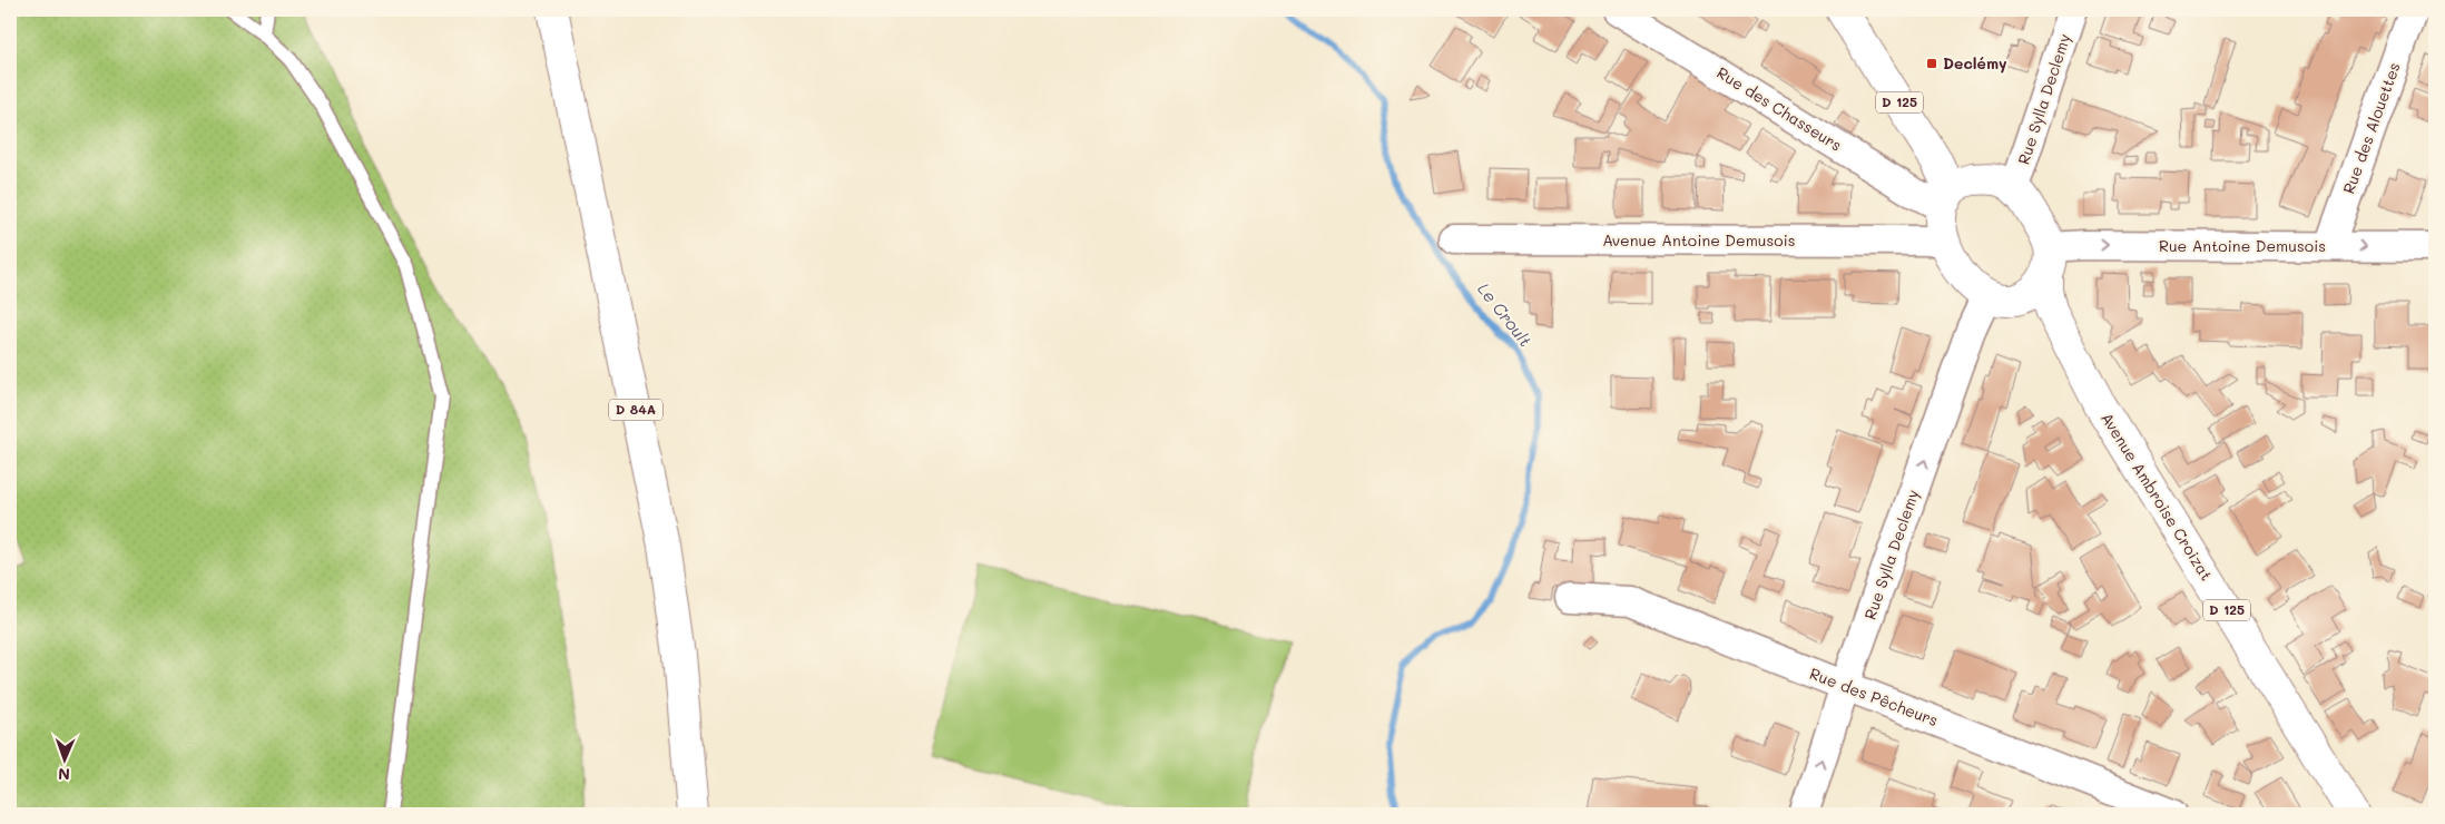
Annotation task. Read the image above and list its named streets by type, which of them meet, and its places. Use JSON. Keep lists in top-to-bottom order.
{
  "streets": {
    "main road": ["D 125", "D 84A", "Avenue Ambroise Croizat"],
    "street": [
      "Rue Sylla Declemy",
      "Rue des Chasseurs",
      "Rue des Alouettes",
      "Avenue Antoine Demusois",
      "Rue Antoine Demusois",
      "Rue des Pêcheurs"
    ]
  },
  "crossings": [
    ["Rue Sylla Declemy", "D 125"],
    ["Rue Sylla Declemy", "Rue des Chasseurs"],
    ["Rue Sylla Declemy", "Avenue Antoine Demusois"],
    ["Rue Sylla Declemy", "Rue Antoine Demusois"],
    ["Rue Sylla Declemy", "Avenue Ambroise Croizat"],
    ["Rue Sylla Declemy", "Rue des Pêcheurs"],
    ["D 125", "Rue des Chasseurs"],
    ["D 125", "Avenue Antoine Demusois"],
    ["D 125", "Rue Antoine Demusois"],
    ["D 125", "Avenue Ambroise Croizat"],
    ["Rue des Chasseurs", "Avenue Antoine Demusois"],
    ["Rue des Chasseurs", "Rue Antoine Demusois"],
    ["Rue des Chasseurs", "Avenue Ambroise Croizat"],
    ["Rue des Alouettes", "Rue Antoine Demusois"],
    ["Avenue Antoine Demusois", "Rue Antoine Demusois"],
    ["Avenue Antoine Demusois", "Avenue Ambroise Croizat"],
    ["Rue Antoine Demusois", "Avenue Ambroise Croizat"]
  ],
  "one_way": ["Rue Sylla Declemy", "Rue Antoine Demusois"],
  "water": ["Le Croult"],
  "places": {
    "transit": ["Declémy"]
  },
  "north": "bottom"
}
